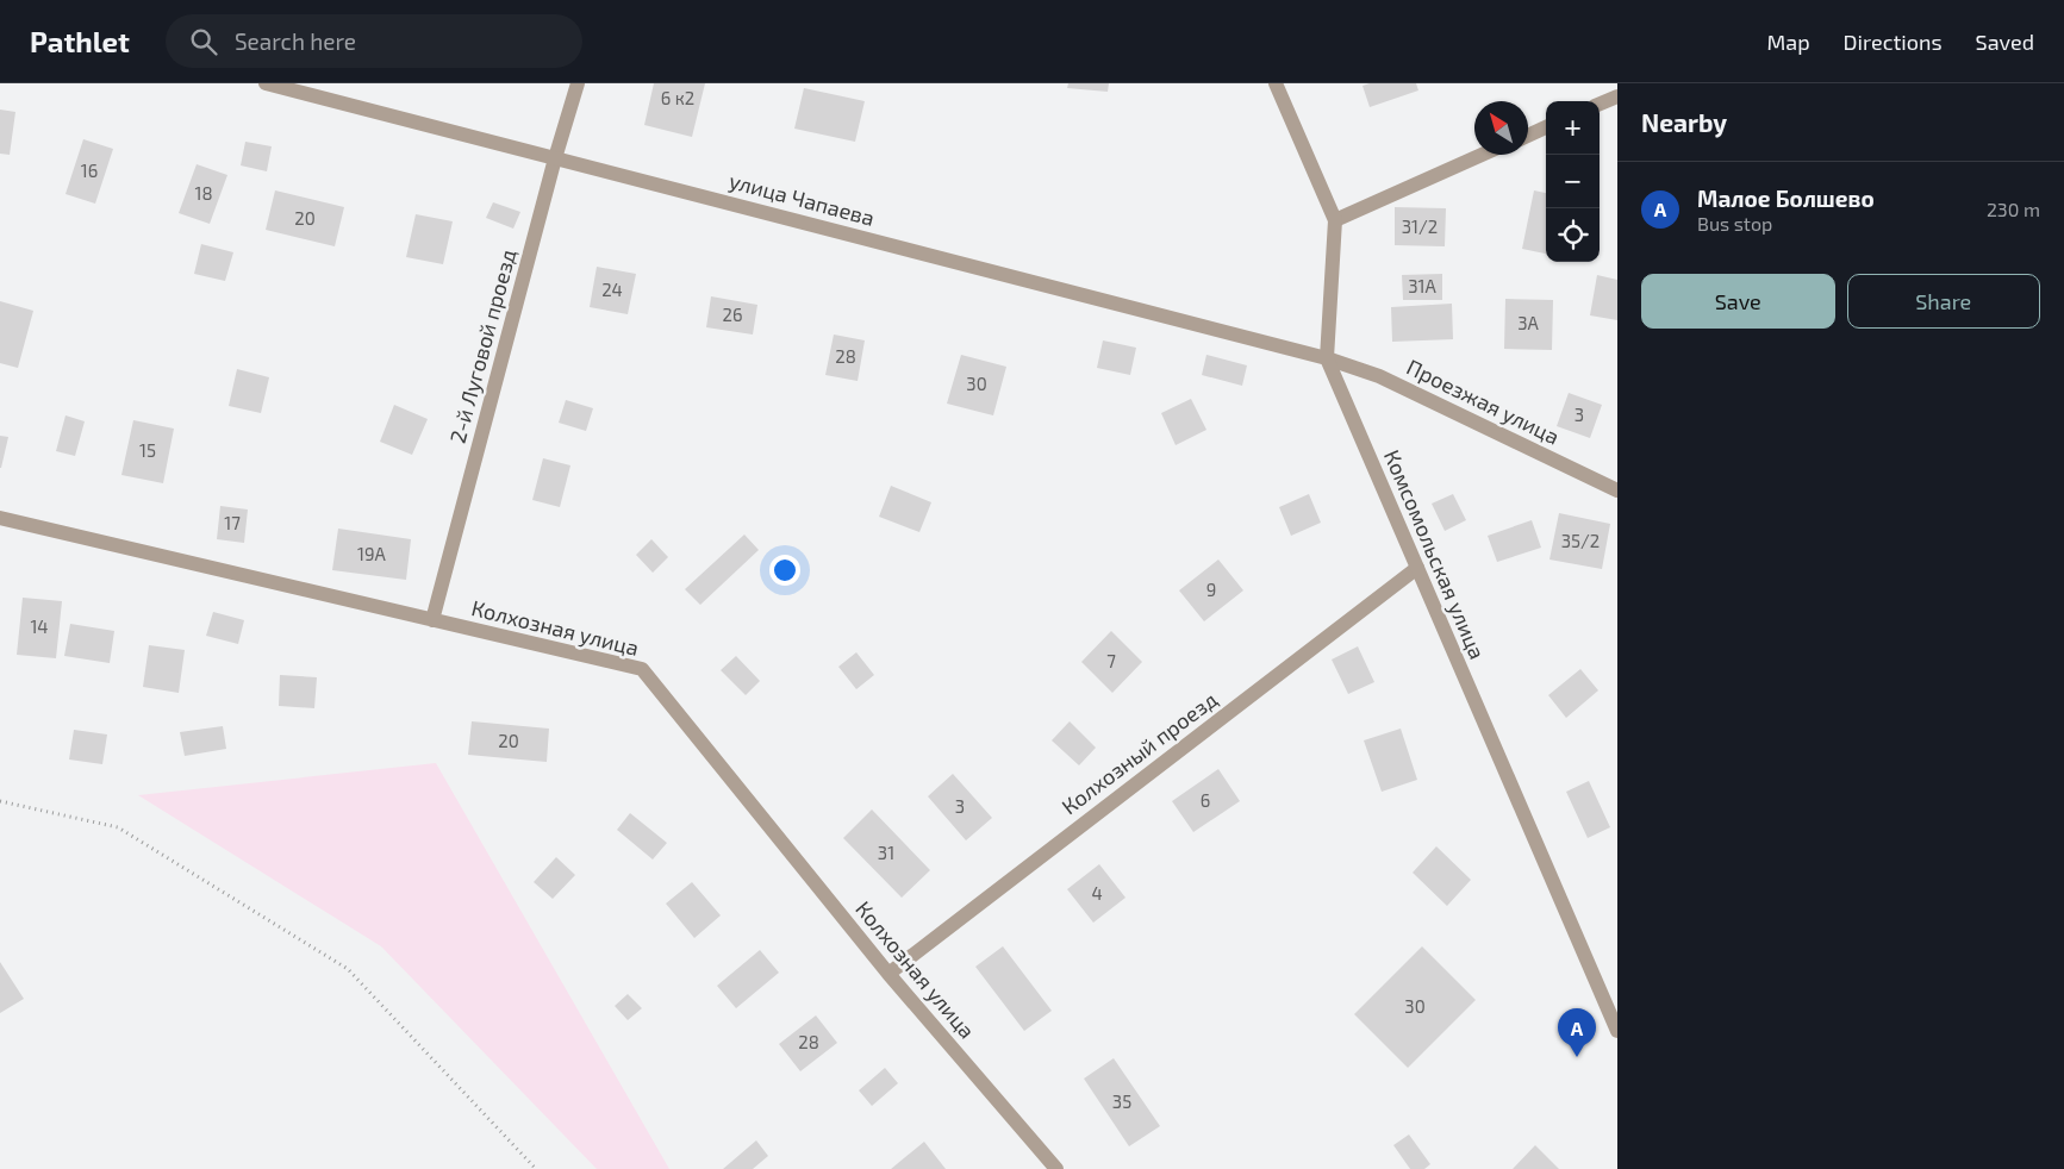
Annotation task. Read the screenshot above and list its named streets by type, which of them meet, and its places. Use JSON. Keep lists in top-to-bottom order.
{
  "streets": {
    "street": [
      "улица Чапаева",
      "2-й Луговой проезд",
      "Проезжая улица",
      "Комсомольская улица",
      "Колхозная улица",
      "Колхозный проезд"
    ]
  },
  "crossings": [
    ["улица Чапаева", "2-й Луговой проезд"],
    ["улица Чапаева", "Проезжая улица"],
    ["улица Чапаева", "Комсомольская улица"],
    ["2-й Луговой проезд", "Колхозная улица"],
    ["Проезжая улица", "Комсомольская улица"],
    ["Комсомольская улица", "Колхозный проезд"],
    ["Колхозная улица", "Колхозный проезд"]
  ],
  "house_numbers": [
    "6 к2",
    "16",
    "18",
    "20",
    "31/2",
    "31А",
    "24",
    "26",
    "3А",
    "28",
    "30",
    "3",
    "15",
    "17",
    "35/2",
    "19А",
    "9",
    "14",
    "7",
    "20",
    "6",
    "3",
    "31",
    "4",
    "30",
    "28",
    "35"
  ],
  "north": "top left",
  "page": {
    "header": "Pathlet",
    "search": "Search here",
    "nav": ["Map", "Directions", "Saved"],
    "heading": "Nearby",
    "map_buttons": ["+", "−"],
    "list": [
      {
        "mark": "A",
        "name": "Малое Болшево",
        "note": "Bus stop",
        "value": "230 m"
      }
    ],
    "buttons": ["Save", "Share"],
    "pins": "A"
  }
}
